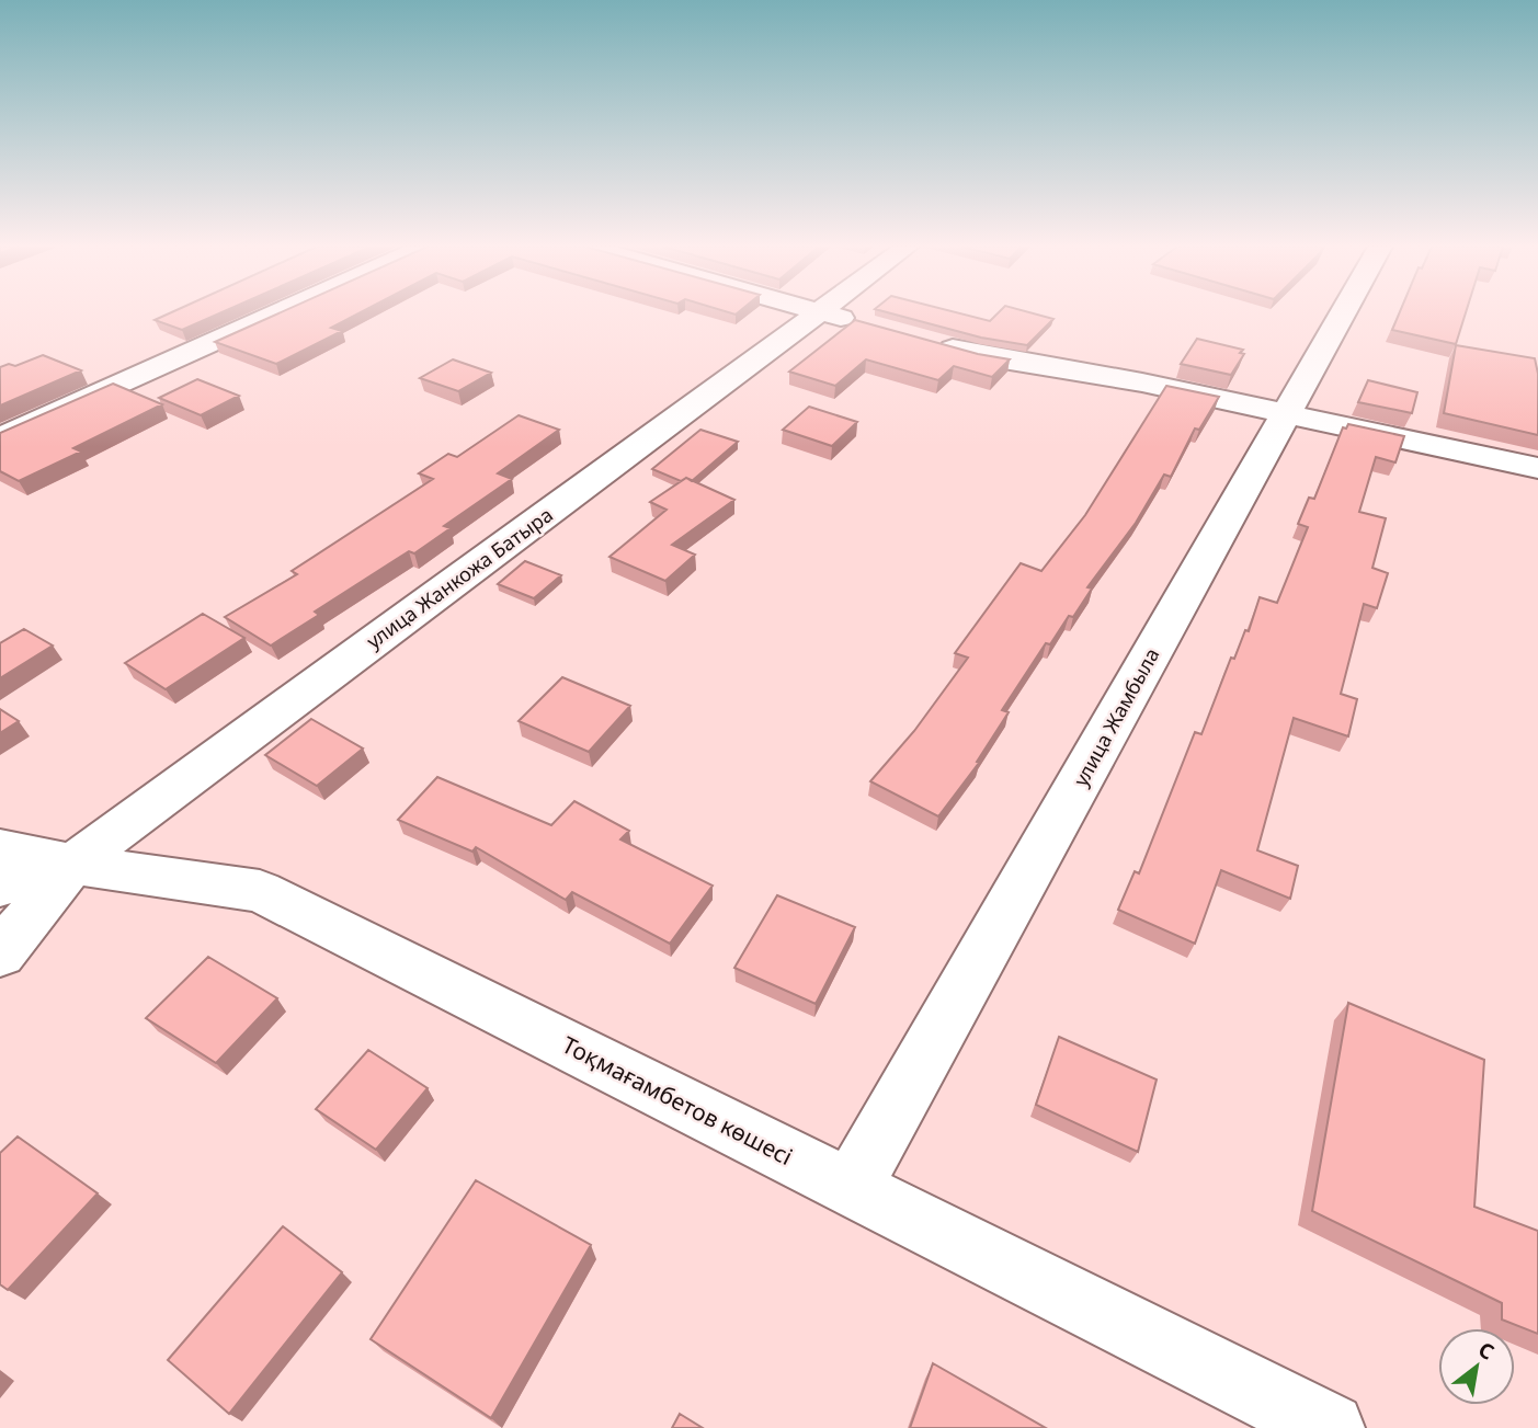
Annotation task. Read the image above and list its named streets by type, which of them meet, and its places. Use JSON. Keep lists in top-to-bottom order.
{
  "streets": {
    "street": ["улица Жанкожа Батыра", "улица Жамбыла", "Тоқмағамбетов көшесі"]
  },
  "crossings": [
    ["улица Жанкожа Батыра", "Тоқмағамбетов көшесі"],
    ["улица Жамбыла", "Тоқмағамбетов көшесі"]
  ],
  "north": "top right"
}
